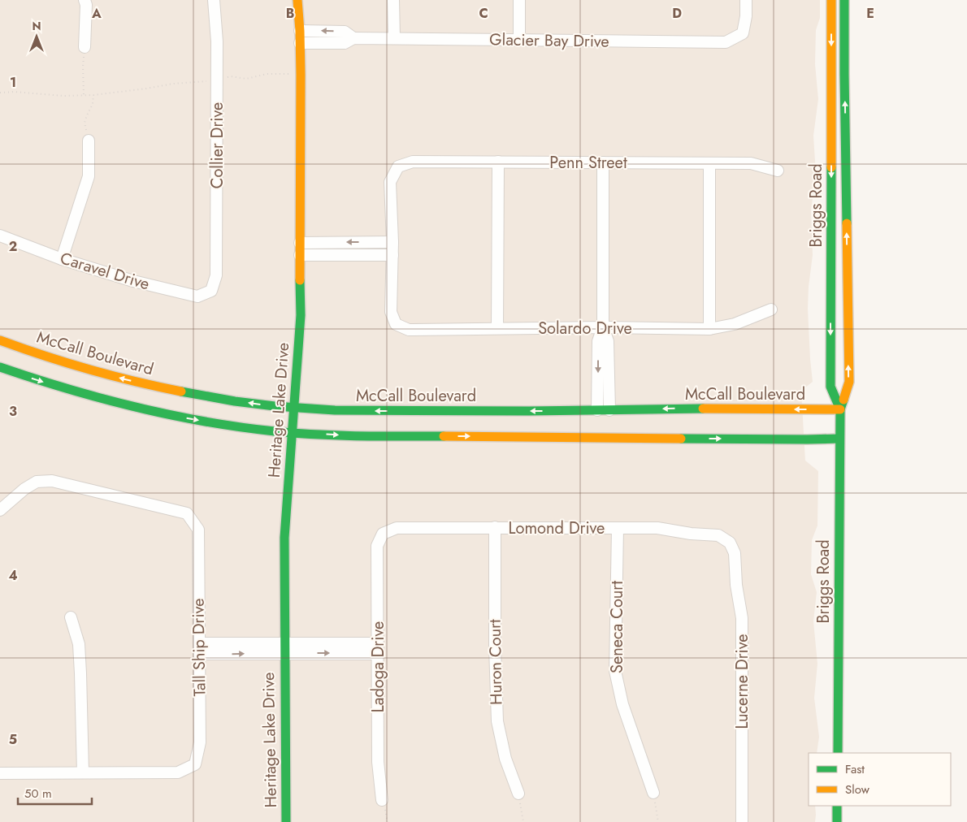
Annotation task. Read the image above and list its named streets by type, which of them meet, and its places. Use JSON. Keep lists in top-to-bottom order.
{
  "streets": {
    "main road": ["Briggs Road", "McCall Boulevard", "Heritage Lake Drive"],
    "street": [
      "Glacier Bay Drive",
      "Collier Drive",
      "Penn Street",
      "Caravel Drive",
      "Solardo Drive",
      "Lomond Drive",
      "Seneca Court",
      "Tall Ship Drive",
      "Huron Court",
      "Ladoga Drive",
      "Lucerne Drive"
    ]
  },
  "crossings": [
    ["Glacier Bay Drive", "Heritage Lake Drive"],
    ["Collier Drive", "Caravel Drive"],
    ["Briggs Road", "McCall Boulevard"],
    ["McCall Boulevard", "Heritage Lake Drive"],
    ["Lomond Drive", "Seneca Court"],
    ["Lomond Drive", "Huron Court"],
    ["Lomond Drive", "Ladoga Drive"],
    ["Lomond Drive", "Lucerne Drive"]
  ],
  "legend": ["Fast", "Slow"],
  "scale_bar": "50 m",
  "north": "top",
  "grid": {
    "columns": [
      "A",
      "B",
      "C",
      "D",
      "E"
    ],
    "rows": [
      "1",
      "2",
      "3",
      "4",
      "5"
    ]
  }
}
